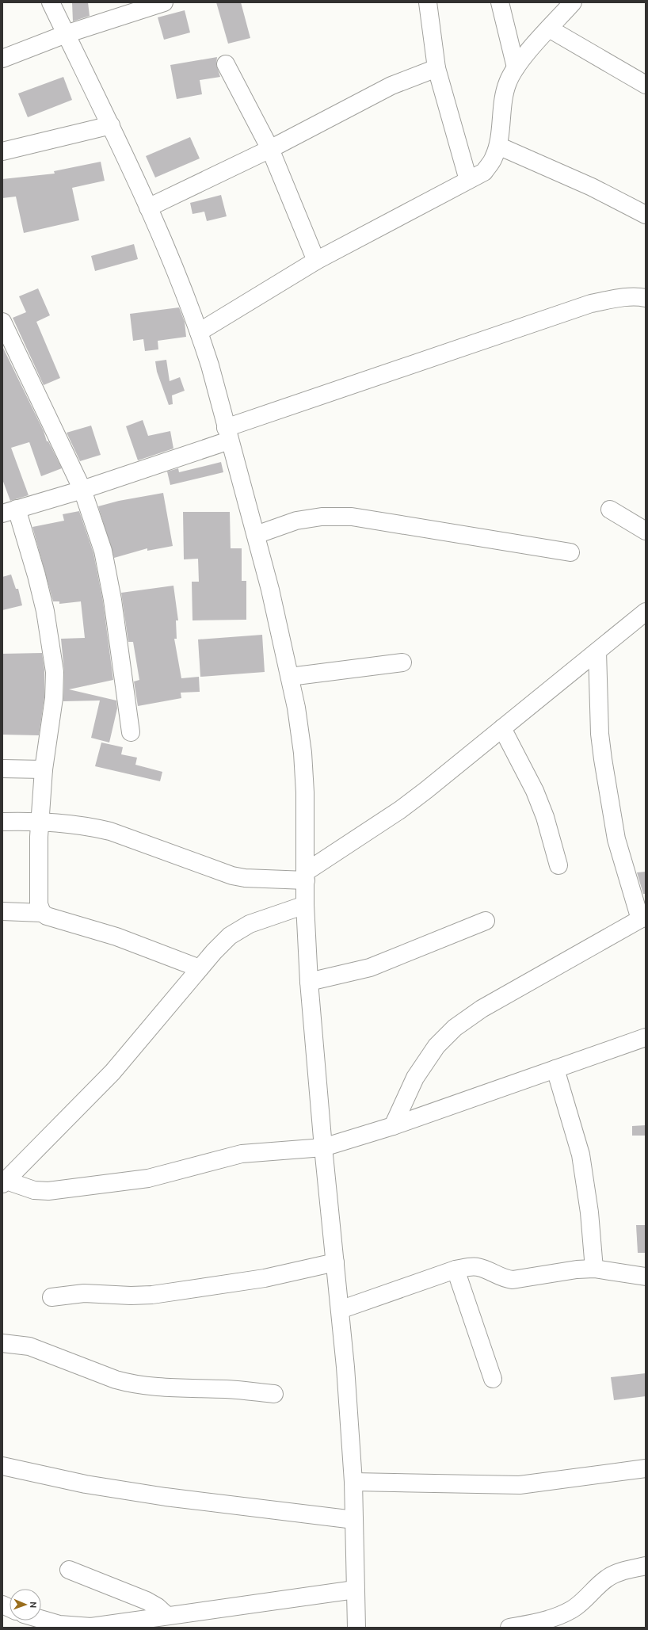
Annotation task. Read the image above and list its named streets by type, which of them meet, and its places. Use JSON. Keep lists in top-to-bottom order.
{
  "north": "right"
}
